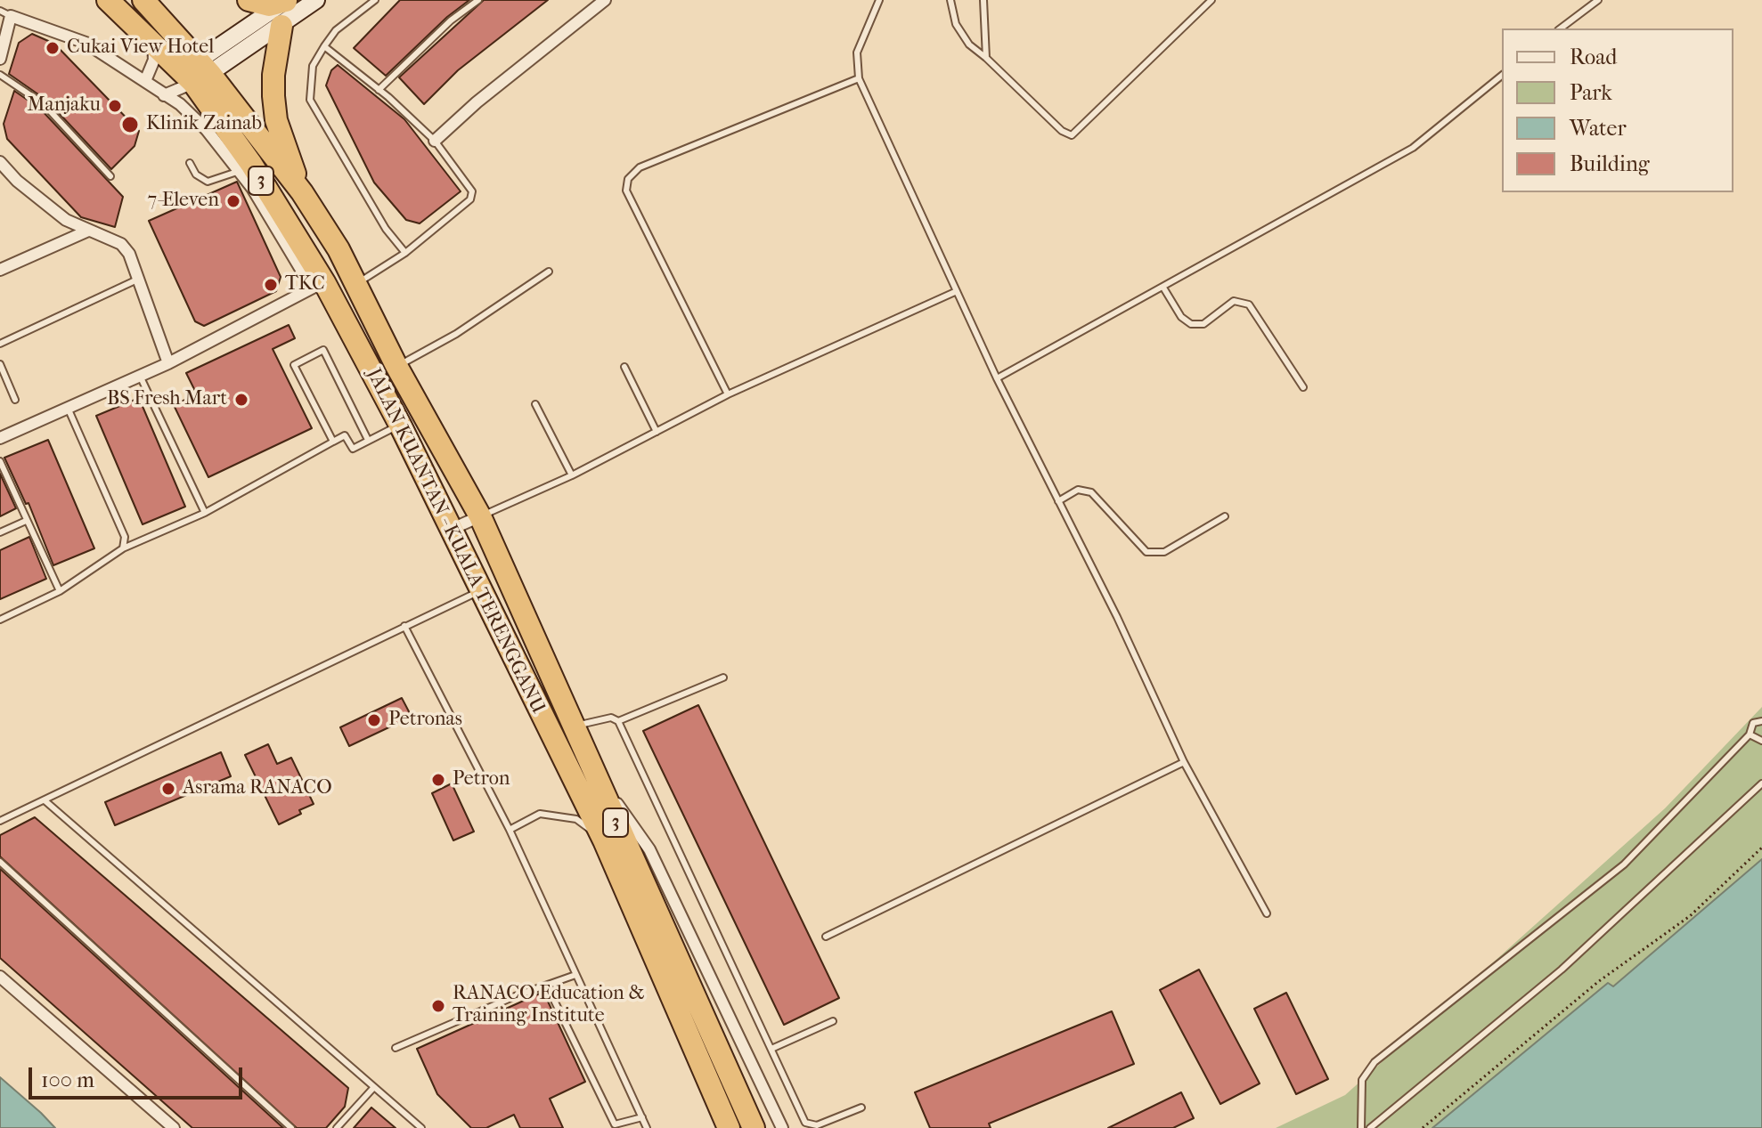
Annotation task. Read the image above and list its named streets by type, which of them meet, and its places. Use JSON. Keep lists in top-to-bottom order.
{
  "streets": {
    "highway": ["3", "JALAN KUANTAN - KUALA TERENGGANU"]
  },
  "places": [
    "Cukai View Hotel",
    "Manjaku",
    "Klinik Zainab",
    "7-Eleven",
    "TKC",
    "BS Fresh Mart",
    "Petronas",
    "Petron",
    "Asrama RANACO",
    "RANACO Education & Training Institute"
  ],
  "legend": [
    "Road",
    "Park",
    "Water",
    "Building"
  ],
  "scale_bar": "100 m"
}
